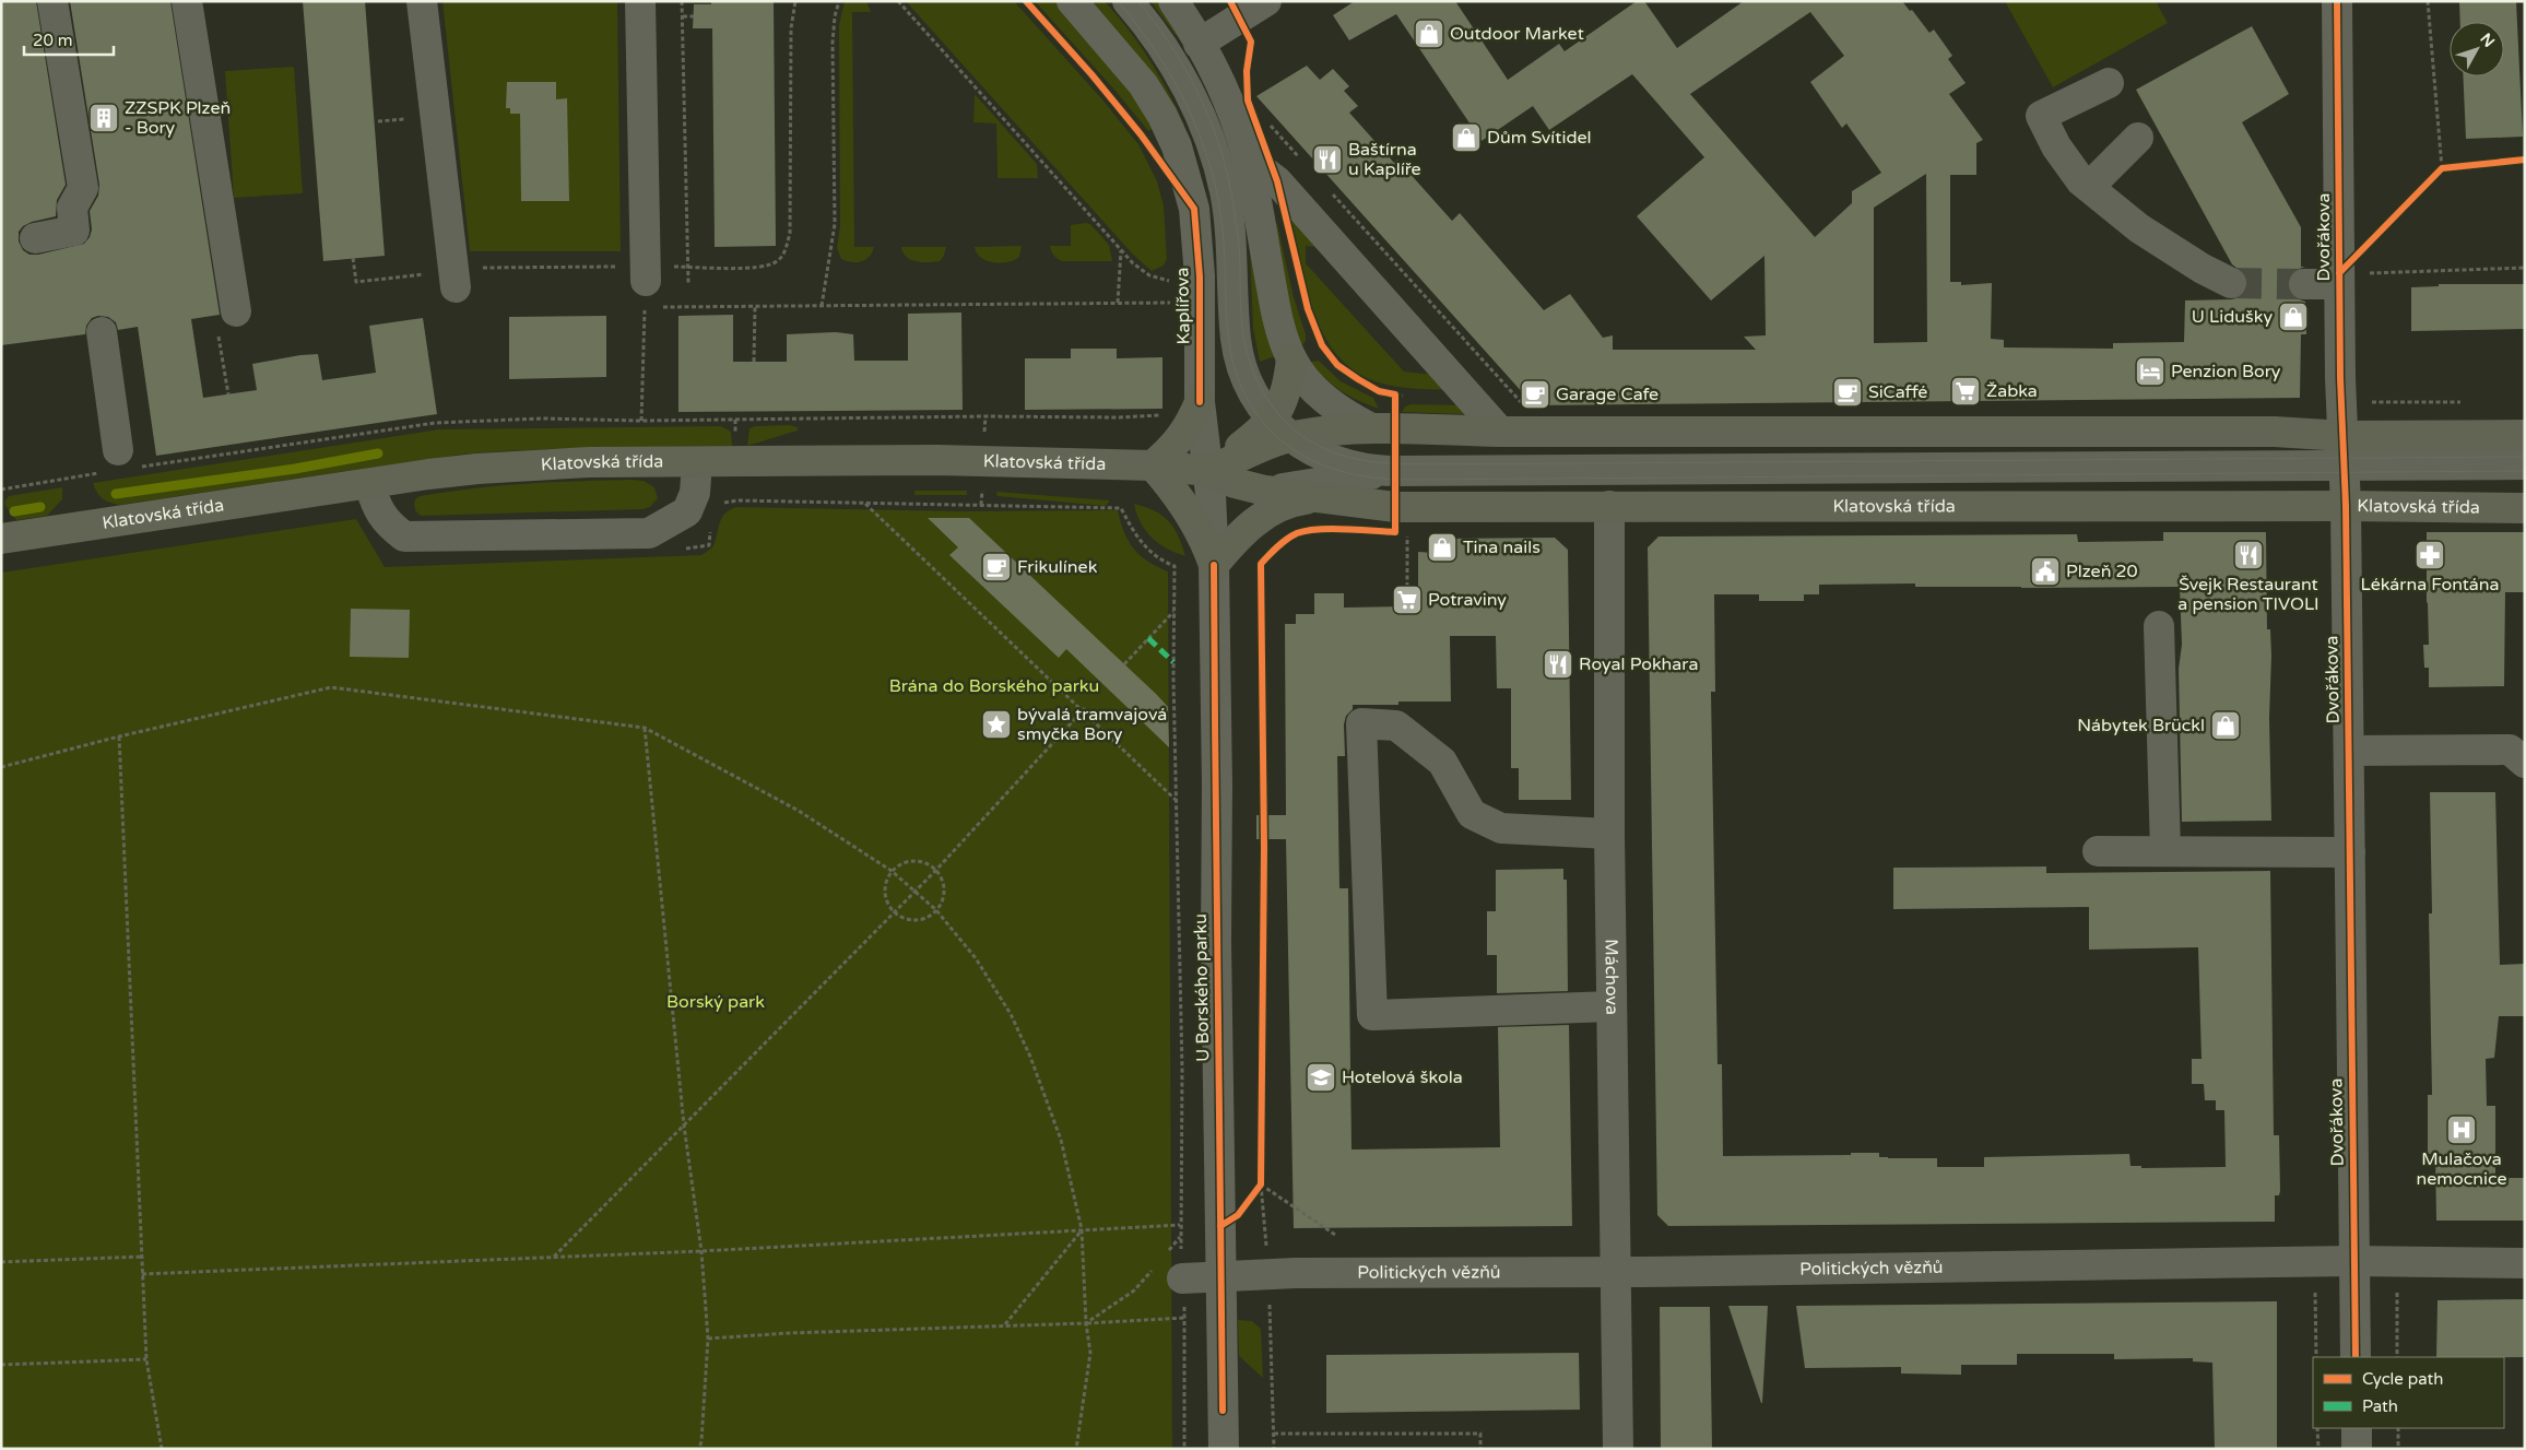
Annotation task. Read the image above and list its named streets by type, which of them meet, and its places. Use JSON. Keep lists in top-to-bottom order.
{
  "streets": {
    "main road": ["Klatovská třída"],
    "street": [
      "Dvořákova",
      "Kaplířova",
      "Máchova",
      "U Borského parku",
      "Politických vězňů"
    ]
  },
  "crossings": [
    ["Dvořákova", "Klatovská třída"],
    ["Dvořákova", "Politických vězňů"],
    ["Kaplířova", "Klatovská třída"],
    ["Kaplířova", "U Borského parku"],
    ["Klatovská třída", "Máchova"],
    ["Klatovská třída", "U Borského parku"],
    ["Máchova", "Politických vězňů"],
    ["U Borského parku", "Politických vězňů"]
  ],
  "parks": ["Brána do Borského parku", "Borský park"],
  "places": {
    "shop": [
      "Outdoor Market",
      "Dům Svítidel",
      "U Lidušky",
      "Tina nails",
      "Nábytek Brückl"
    ],
    "building": ["ZZSPK Plzeň - Bory"],
    "restaurant": ["Baštírna u Kaplíře", "Švejk Restaurant a pension TIVOLI", "Royal Pokhara"],
    "hotel": ["Penzion Bory"],
    "supermarket": ["Žabka", "Potraviny"],
    "cafe": ["SiCaffé", "Garage Cafe", "Frikulínek"],
    "pharmacy": ["Lékárna Fontána"],
    "public building": ["Plzeň 20"],
    "place": ["bývalá tramvajová smyčka Bory"],
    "school or university": ["Hotelová škola"],
    "hospital": ["Mulačova nemocnice"]
  },
  "legend": ["Cycle path", "Path"],
  "scale_bar": "20 m",
  "north": "top right"
}
